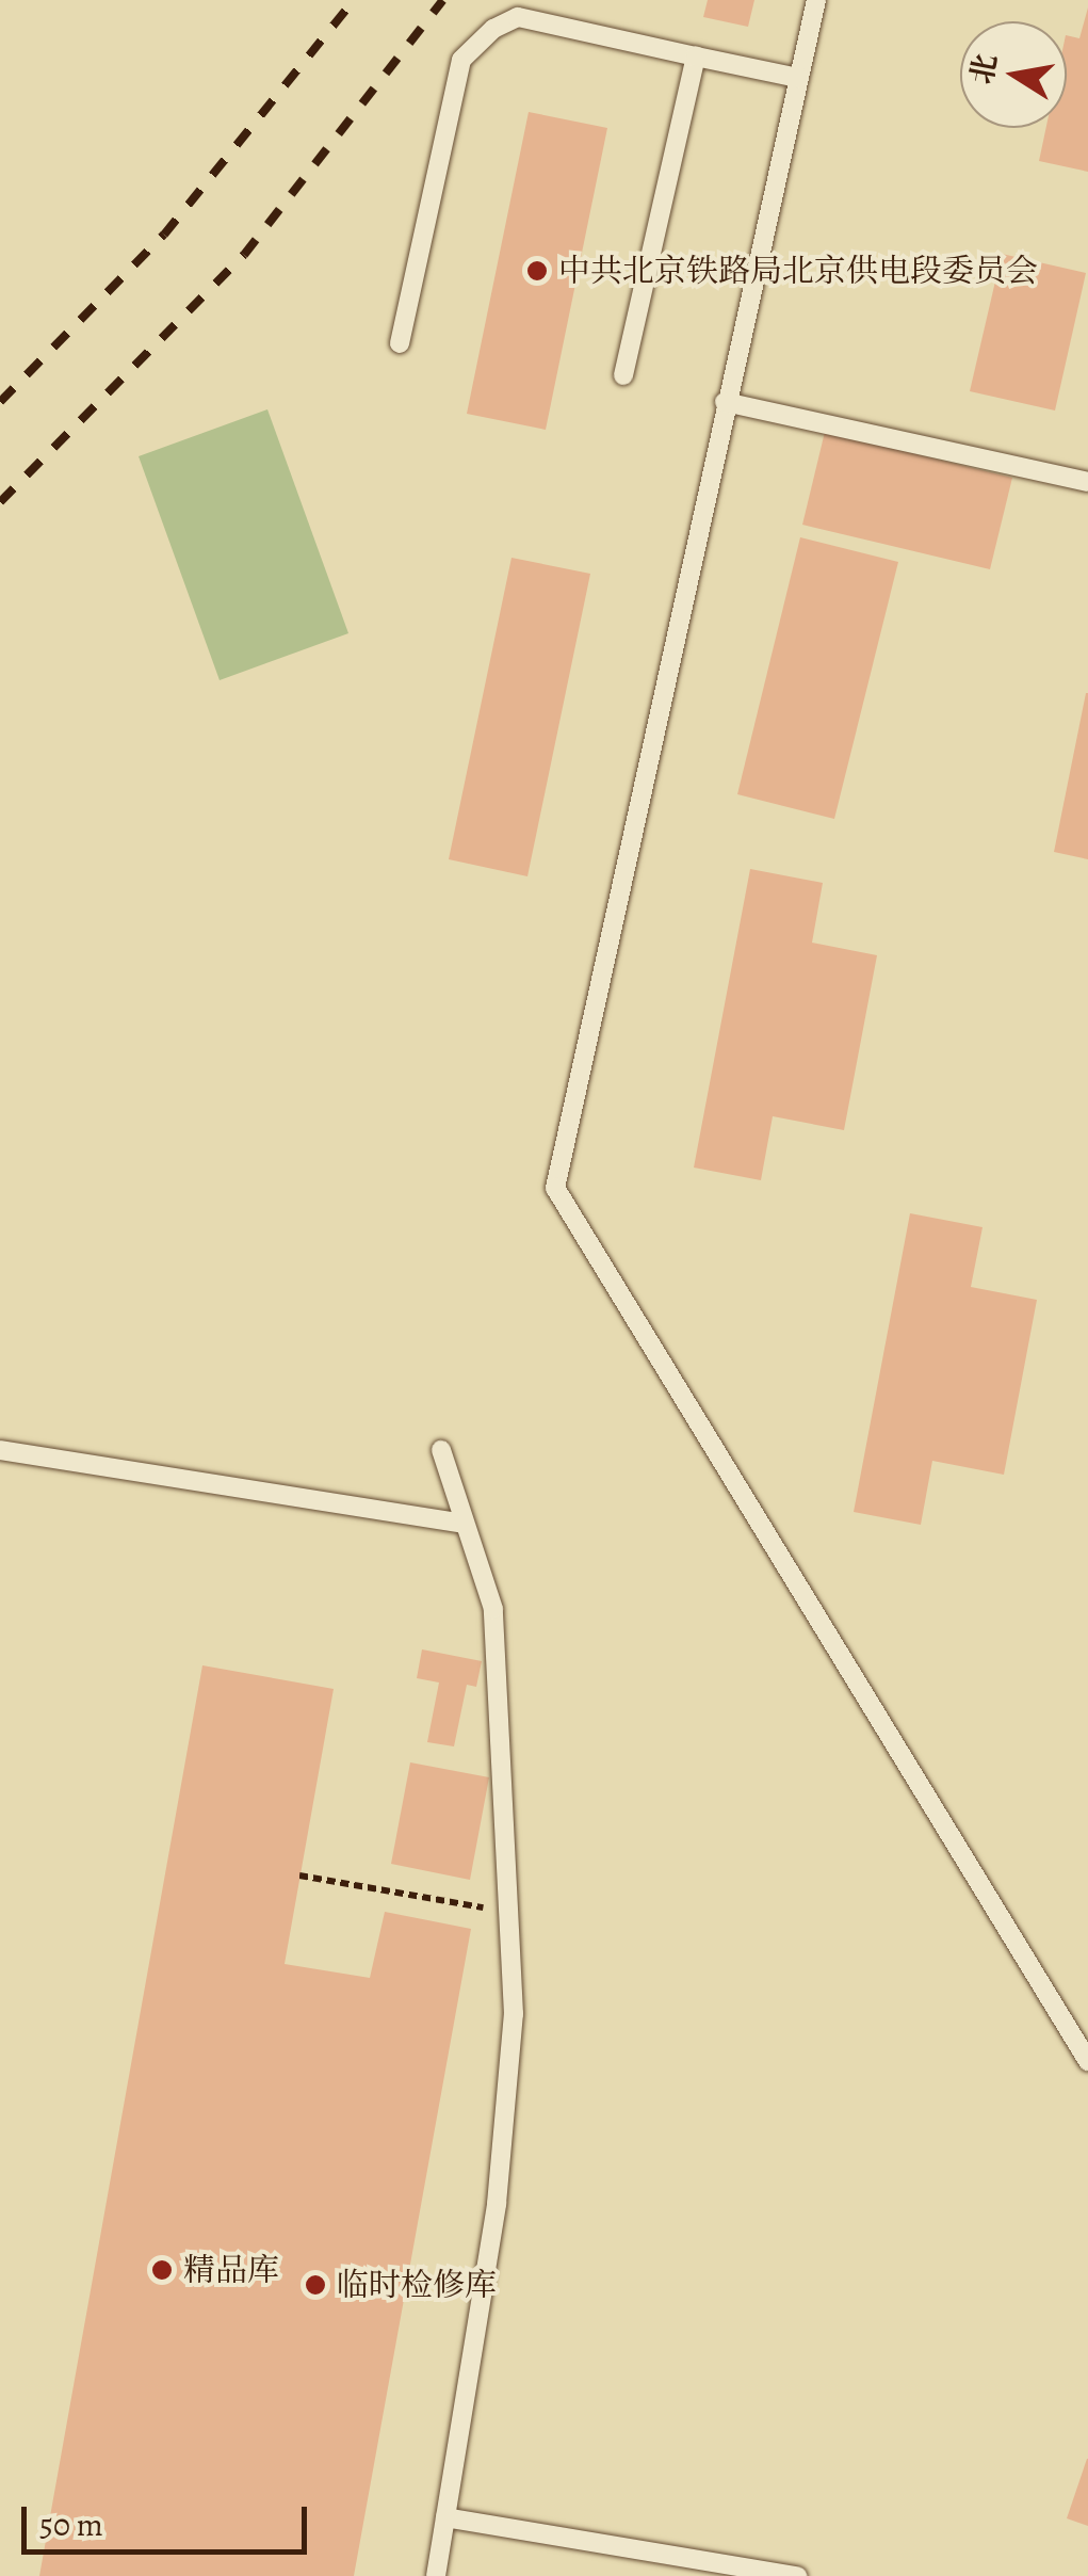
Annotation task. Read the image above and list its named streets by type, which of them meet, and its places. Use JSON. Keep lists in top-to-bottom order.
{
  "places": ["中共北京铁路局北京供电段委员会", "精品库", "临时检修库"],
  "scale_bar": "50 m",
  "north": "left"
}
